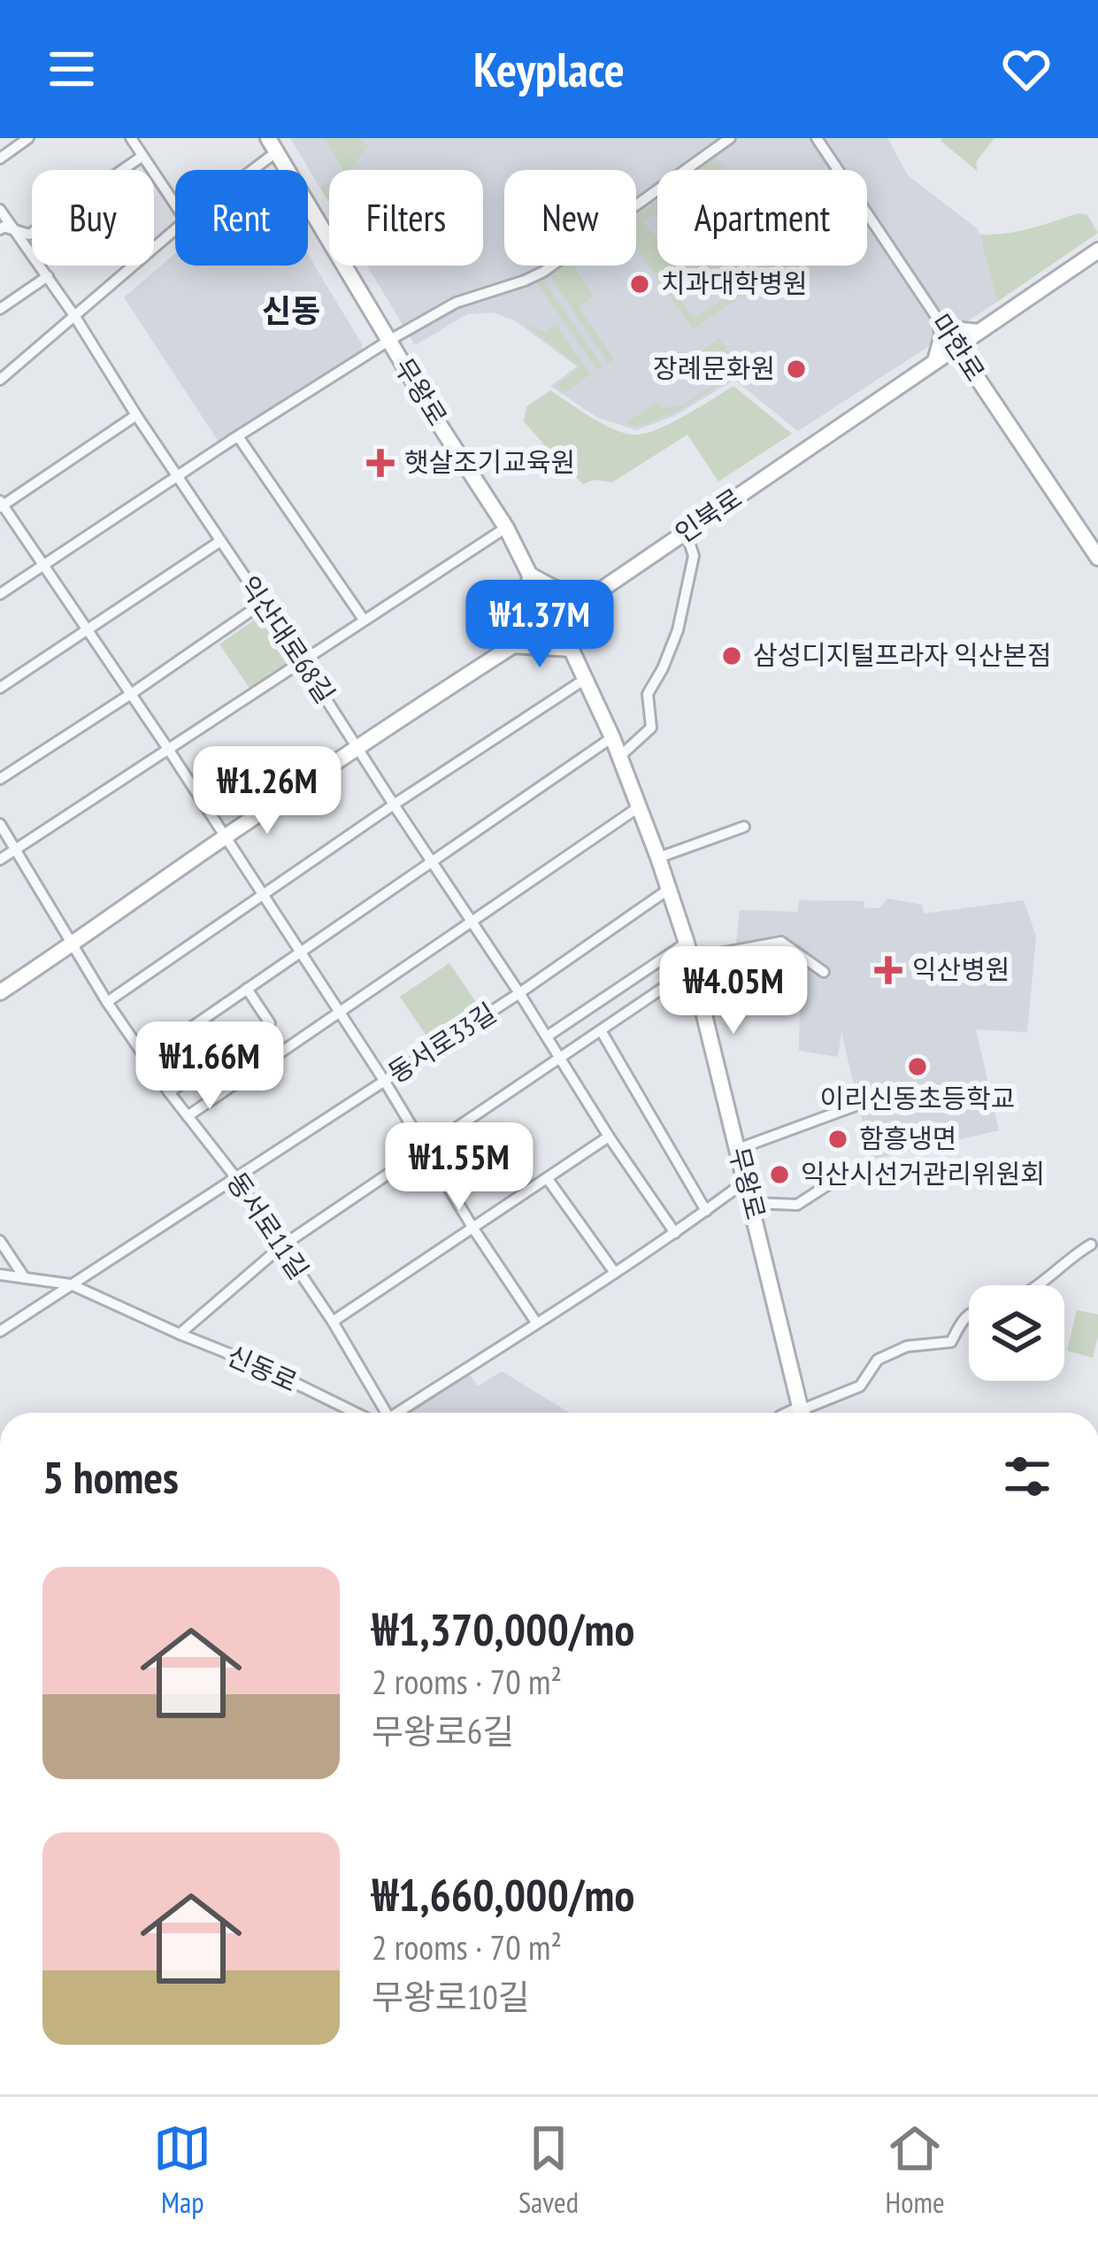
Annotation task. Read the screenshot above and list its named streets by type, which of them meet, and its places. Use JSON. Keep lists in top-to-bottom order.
{
  "streets": {
    "street": [
      "마한로",
      "무왕로",
      "인북로",
      "익산대로68길",
      "동서로33길",
      "동서로11길",
      "신동로"
    ]
  },
  "crossings": [
    ["마한로", "인북로"],
    ["무왕로", "인북로"],
    ["무왕로", "동서로33길"],
    ["인북로", "익산대로68길"],
    ["인북로", "동서로11길"],
    ["익산대로68길", "동서로33길"],
    ["동서로33길", "동서로11길"],
    ["동서로33길", "신동로"]
  ],
  "districts": ["신동"],
  "places": {
    "other": [
      "치과대학병원",
      "장례문화원",
      "삼성디지털프라자 익산본점",
      "이리신동초등학교",
      "함흥냉면",
      "익산시선거관리위원회"
    ],
    "health": ["햇살조기교육원", "익산병원"]
  },
  "page": {
    "header": "Keyplace",
    "chip": [
      "Buy",
      "Rent",
      "Filters",
      "New",
      "Apartment"
    ],
    "price": [
      "₩1.37M",
      "₩1.26M",
      "₩4.05M",
      "₩1.66M",
      "₩1.55M"
    ],
    "heading": "5 homes",
    "list": [
      {
        "name": "₩1,370,000/mo",
        "note": "2 rooms · 70 m² · 무왕로6길"
      },
      {
        "name": "₩1,660,000/mo",
        "note": "2 rooms · 70 m² · 무왕로10길"
      }
    ],
    "tabs": ["Map", "Saved", "Home"]
  }
}
